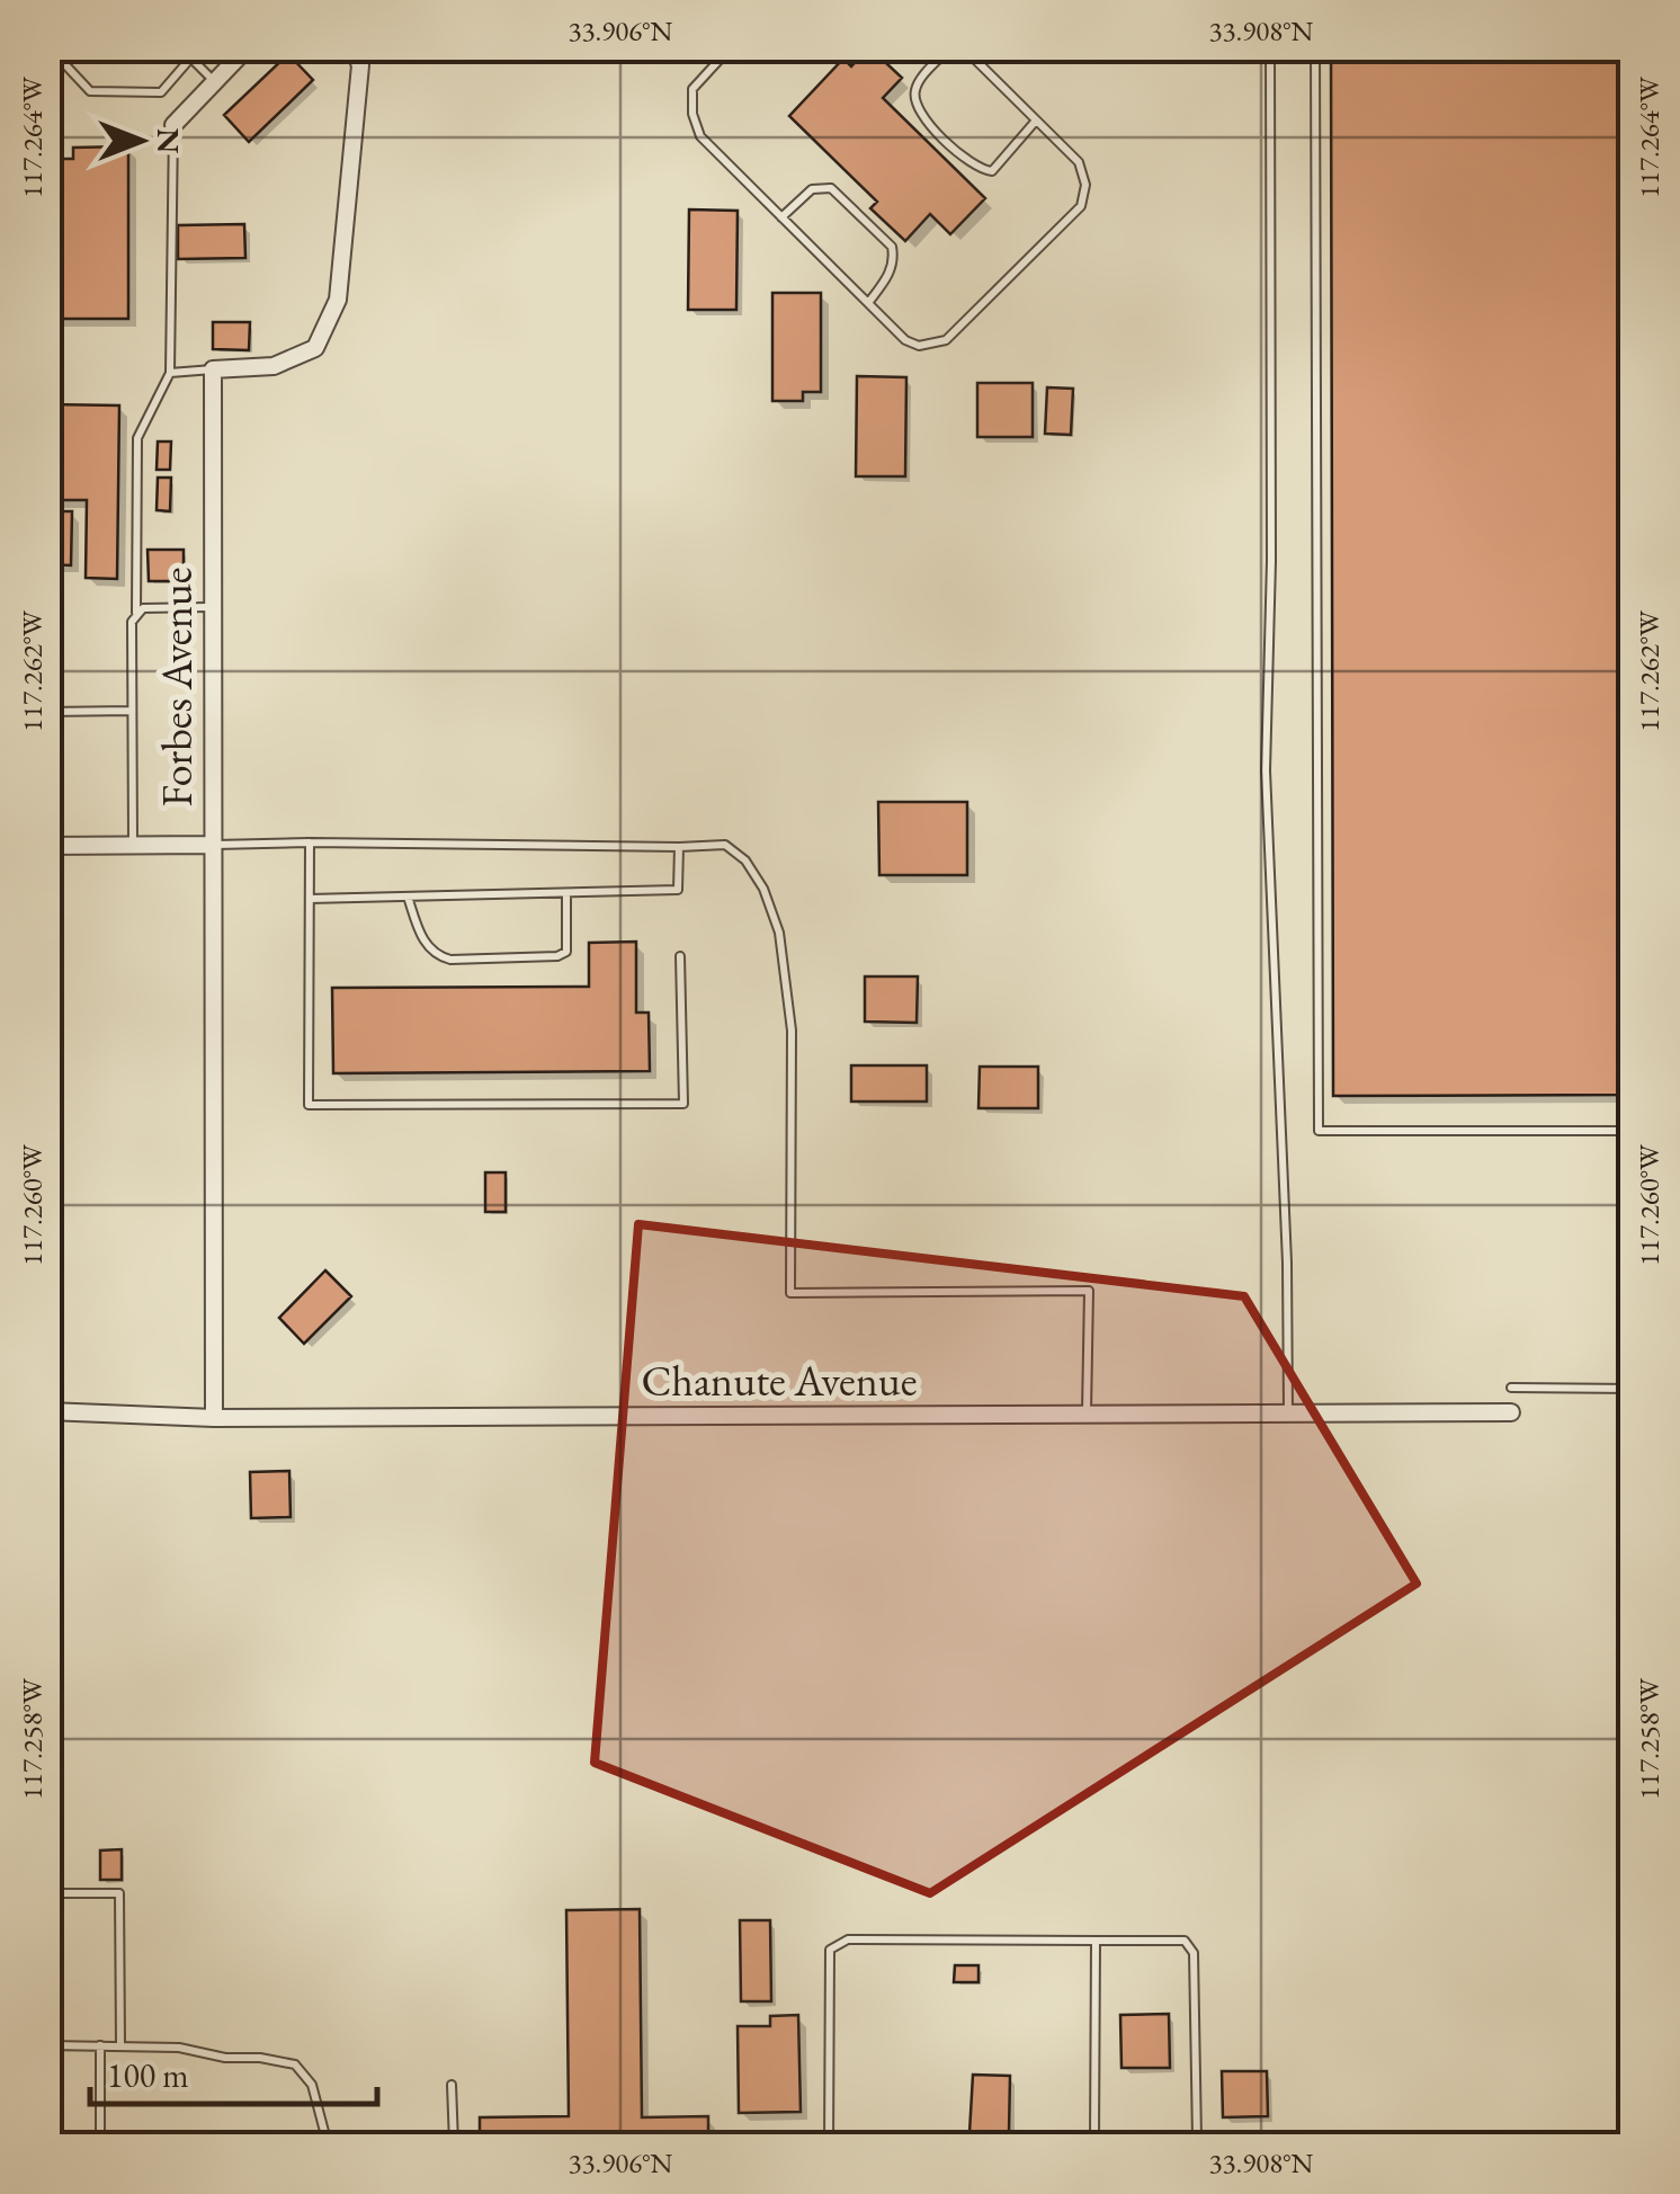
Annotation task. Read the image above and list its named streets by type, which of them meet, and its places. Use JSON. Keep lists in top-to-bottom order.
{
  "streets": {
    "street": ["Forbes Avenue", "Chanute Avenue"]
  },
  "crossings": [
    ["Forbes Avenue", "Chanute Avenue"]
  ],
  "scale_bar": "100 m",
  "north": "right",
  "coordinates": [
    "33.906°N",
    "33.908°N",
    "117.264°W",
    "117.262°W",
    "117.260°W",
    "117.258°W"
  ]
}
